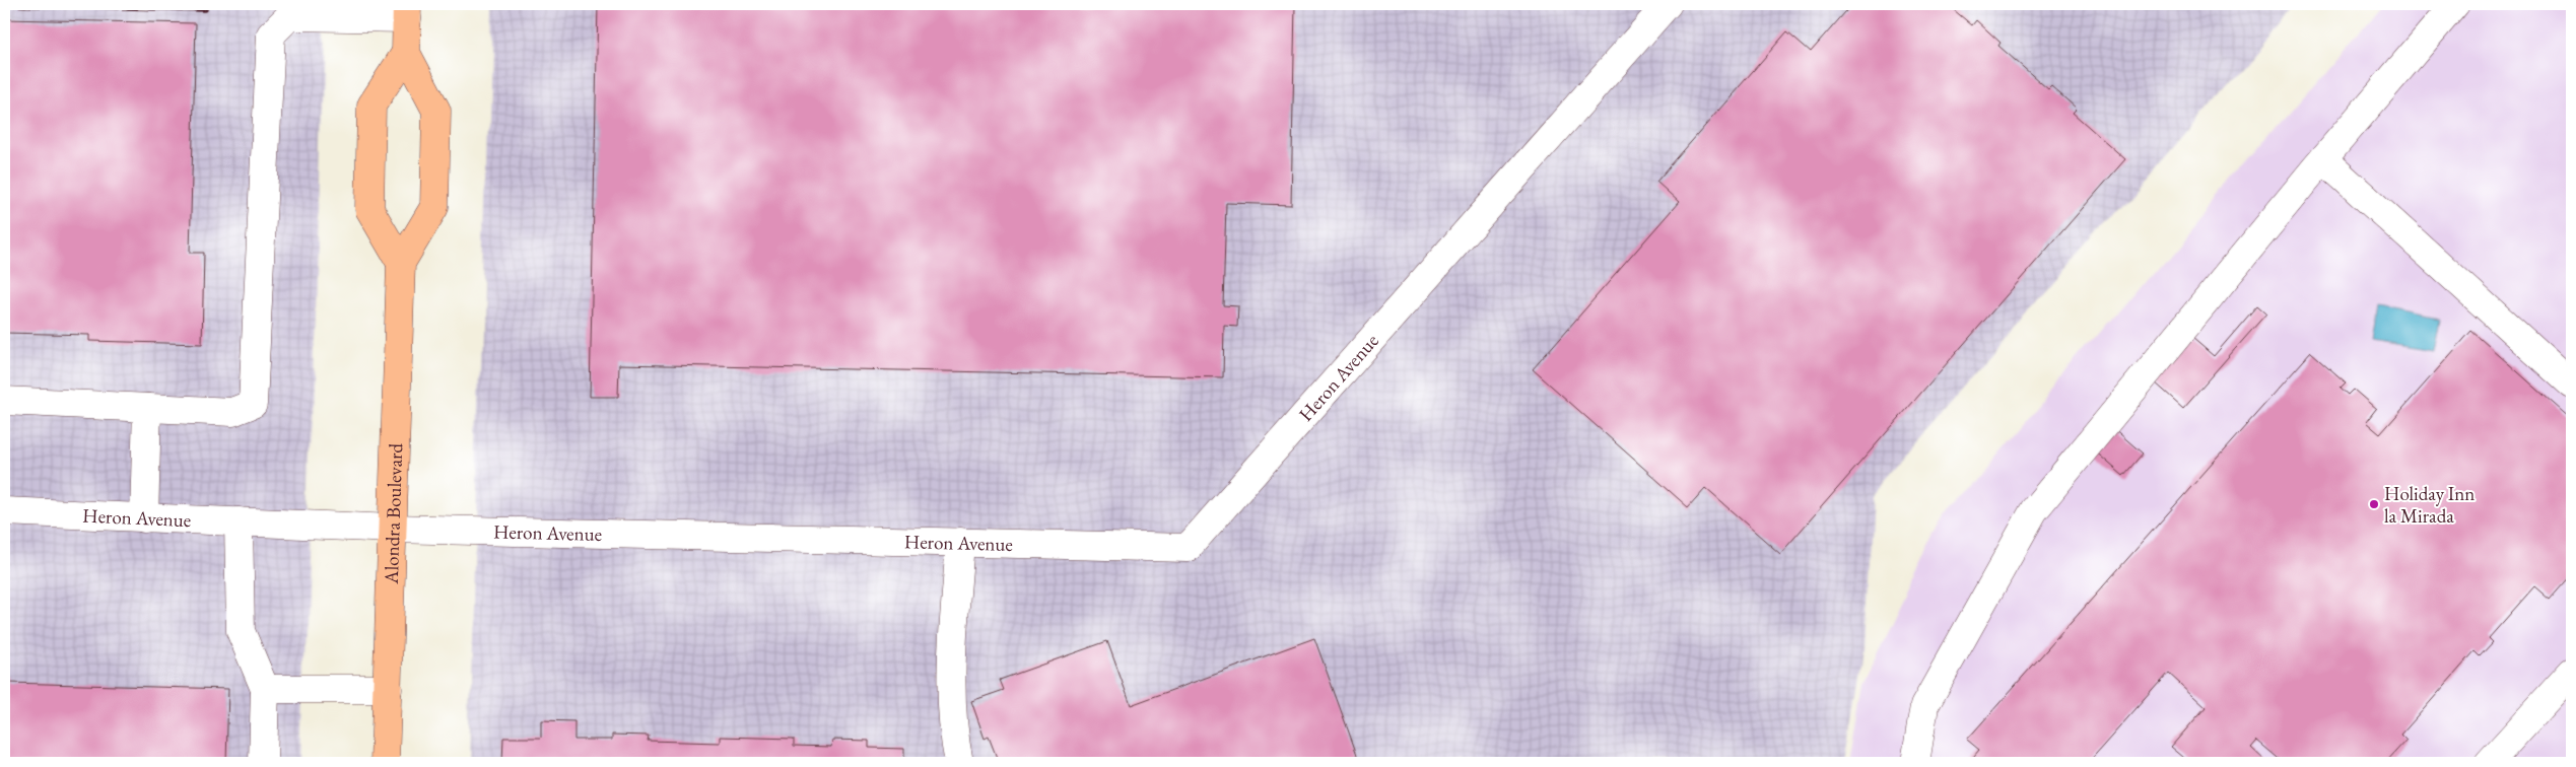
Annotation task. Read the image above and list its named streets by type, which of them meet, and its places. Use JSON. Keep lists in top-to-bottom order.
{
  "streets": {
    "main road": ["Alondra Boulevard"],
    "street": ["Heron Avenue"]
  },
  "crossings": [
    ["Heron Avenue", "Alondra Boulevard"]
  ],
  "places": ["Holiday Inn la Mirada"]
}
